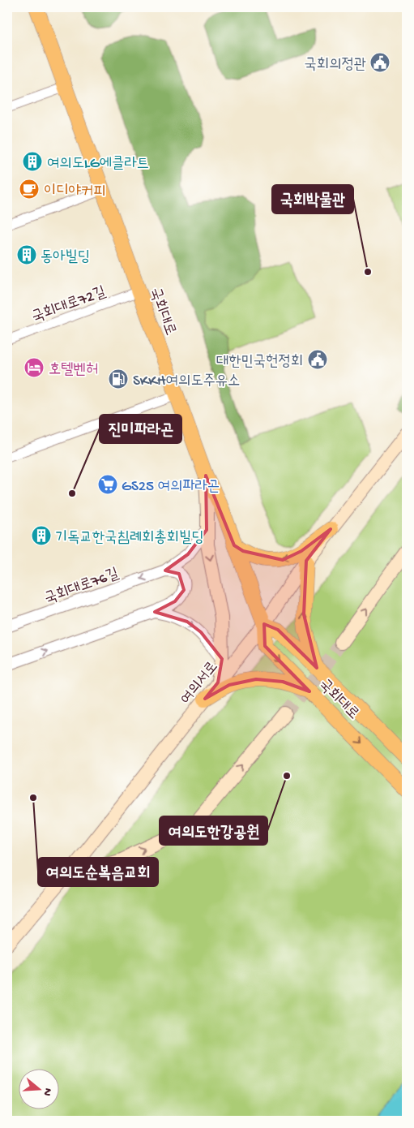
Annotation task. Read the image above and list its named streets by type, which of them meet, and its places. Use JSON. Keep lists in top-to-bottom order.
{
  "streets": {
    "main road": ["국회대로", "여의서로"],
    "street": ["국회대로72길", "국회대로76길"]
  },
  "crossings": [
    ["국회대로72길", "국회대로"],
    ["국회대로", "여의서로"]
  ],
  "places": {
    "public building": ["국회의정관", "대한민국헌정회"],
    "building": ["여의도LG에클라트", "동아빌딩", "기독교한국침례회총회빌딩"],
    "cafe": ["이디야커피"],
    "other": [
      "국회박물관",
      "진미파라곤",
      "여의도한강공원",
      "여의도순복음교회"
    ],
    "hotel": ["호텔벤허"],
    "fuel station": ["SKKH여의도주유소"],
    "supermarket": ["GS25 여의파라곤"]
  },
  "north": "right"
}
